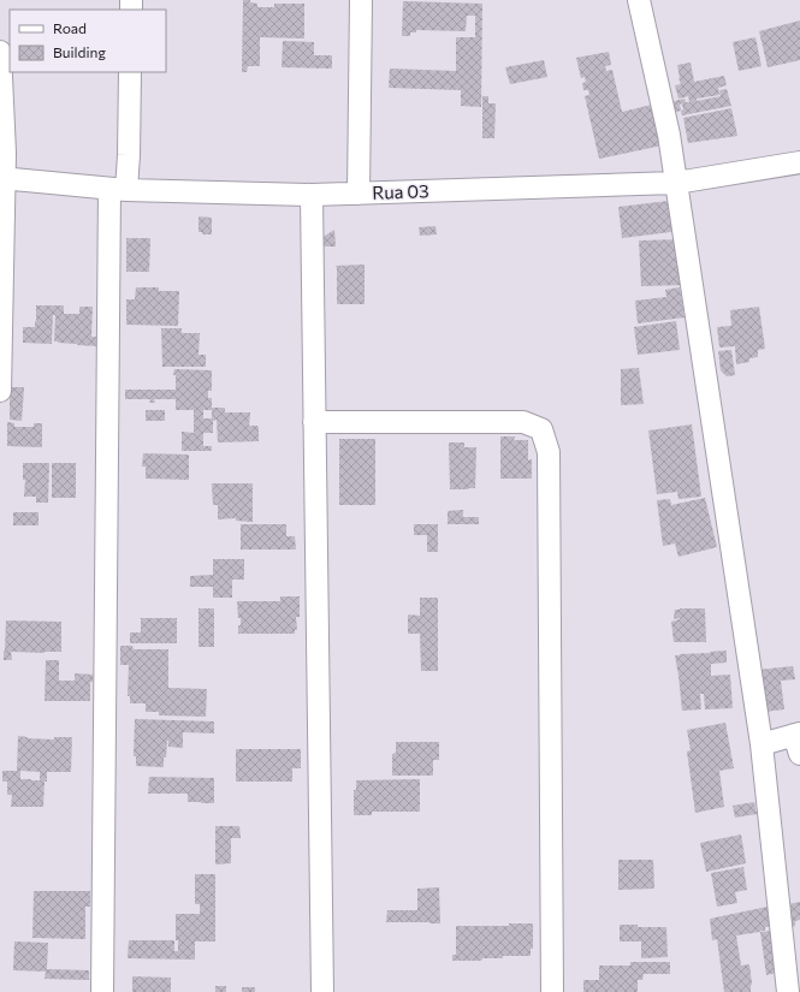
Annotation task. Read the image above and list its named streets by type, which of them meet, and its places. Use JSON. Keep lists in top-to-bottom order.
{
  "streets": {
    "street": ["Rua 03"]
  },
  "legend": ["Road", "Building"]
}
